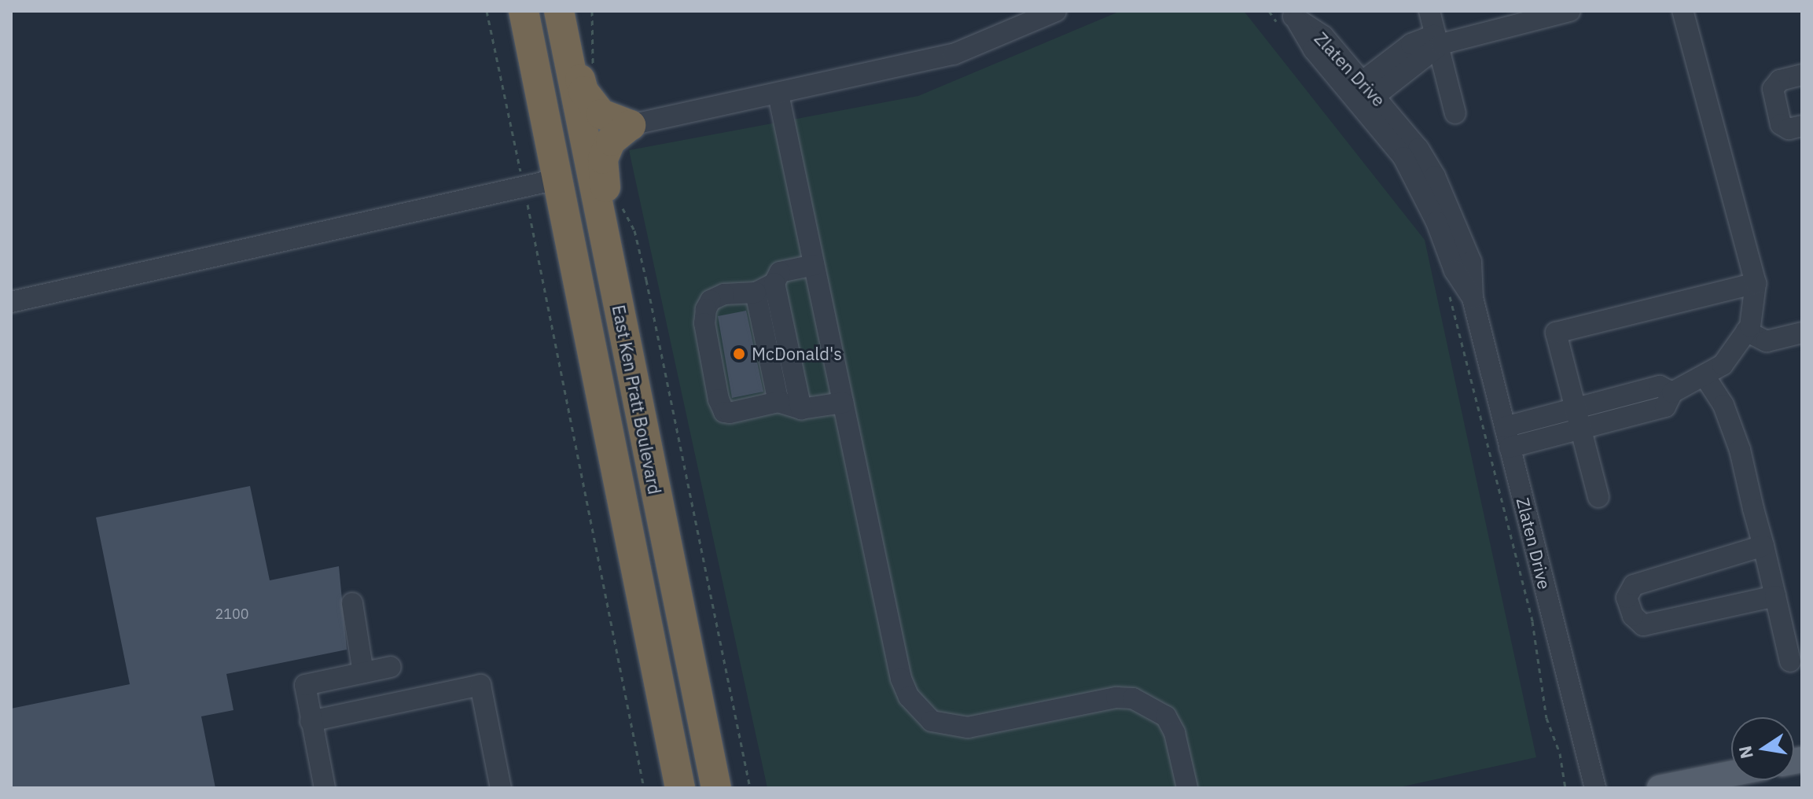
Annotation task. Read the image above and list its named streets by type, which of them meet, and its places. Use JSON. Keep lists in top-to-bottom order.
{
  "streets": {
    "highway": ["East Ken Pratt Boulevard"],
    "street": ["Zlaten Drive"]
  },
  "places": ["McDonald's"],
  "house_numbers": ["2100"],
  "north": "left"
}
